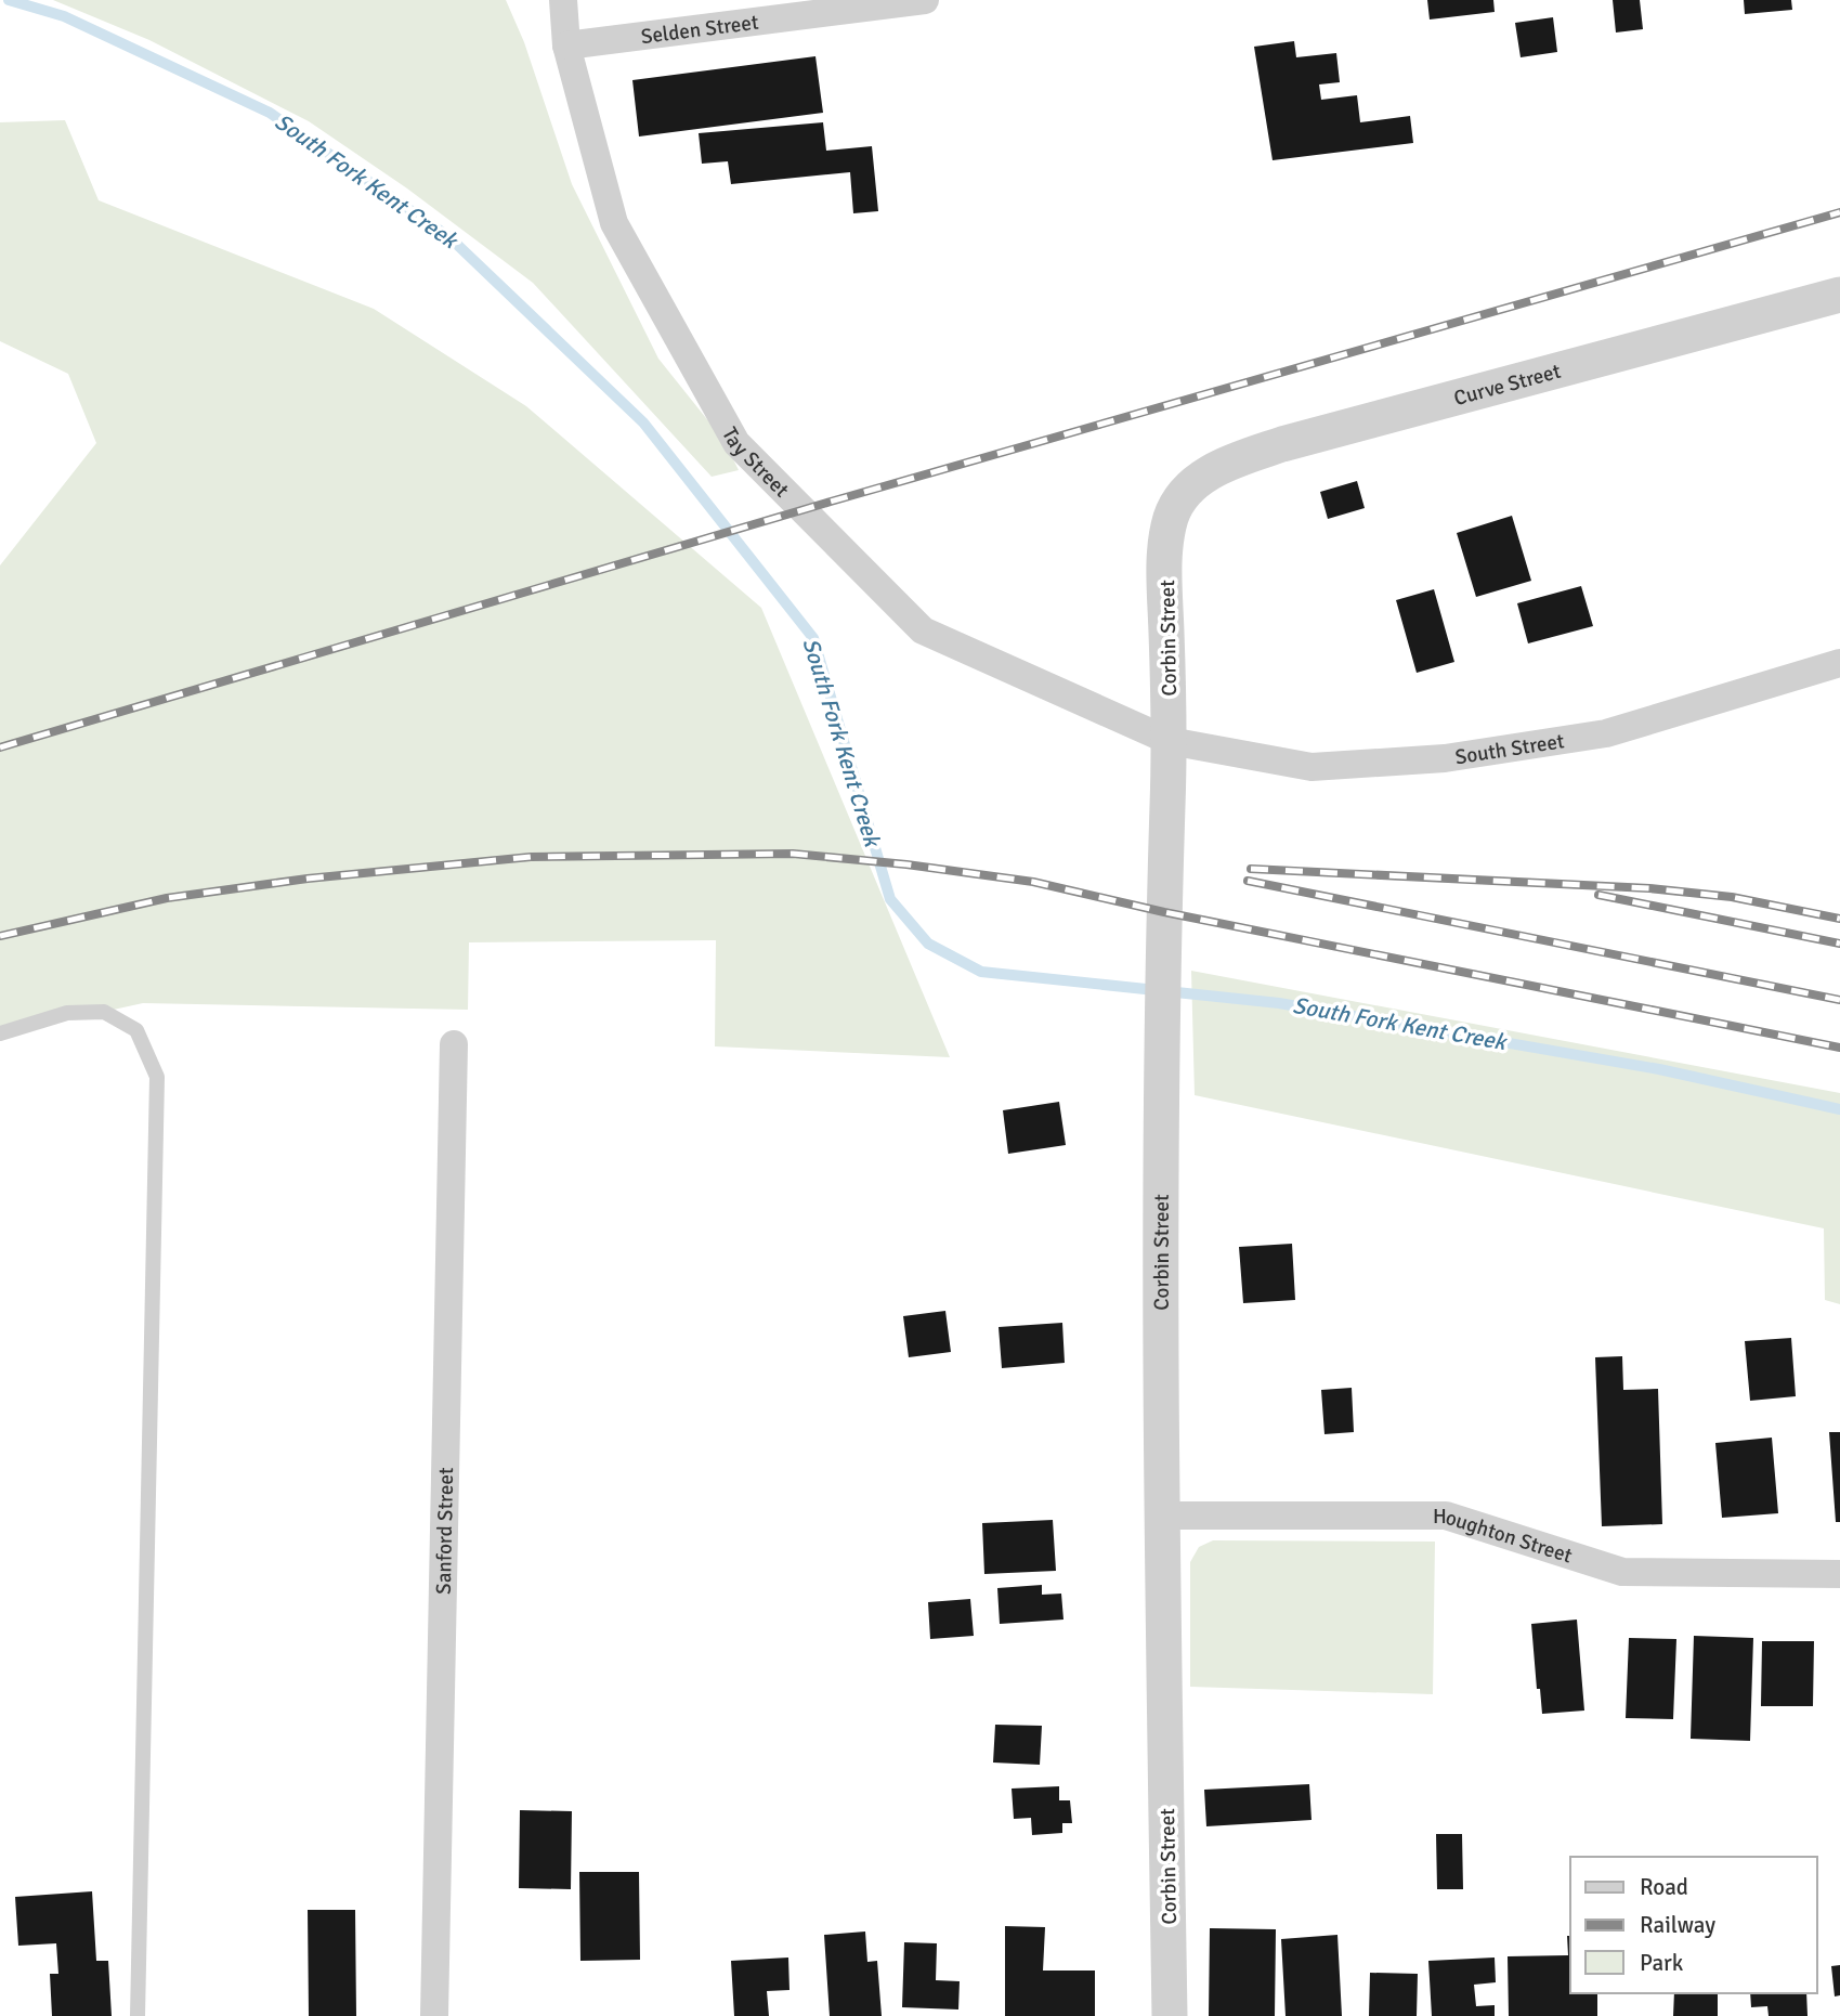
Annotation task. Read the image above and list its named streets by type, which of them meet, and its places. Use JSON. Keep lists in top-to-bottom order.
{
  "streets": {
    "street": [
      "Selden Street",
      "Curve Street",
      "Tay Street",
      "Corbin Street",
      "South Street",
      "Sanford Street",
      "Houghton Street"
    ]
  },
  "crossings": [
    ["Selden Street", "Tay Street"],
    ["Curve Street", "Corbin Street"],
    ["Tay Street", "Corbin Street"],
    ["Tay Street", "South Street"],
    ["Corbin Street", "South Street"],
    ["Corbin Street", "Houghton Street"]
  ],
  "water": ["South Fork Kent Creek"],
  "legend": ["Road", "Railway", "Park"]
}
